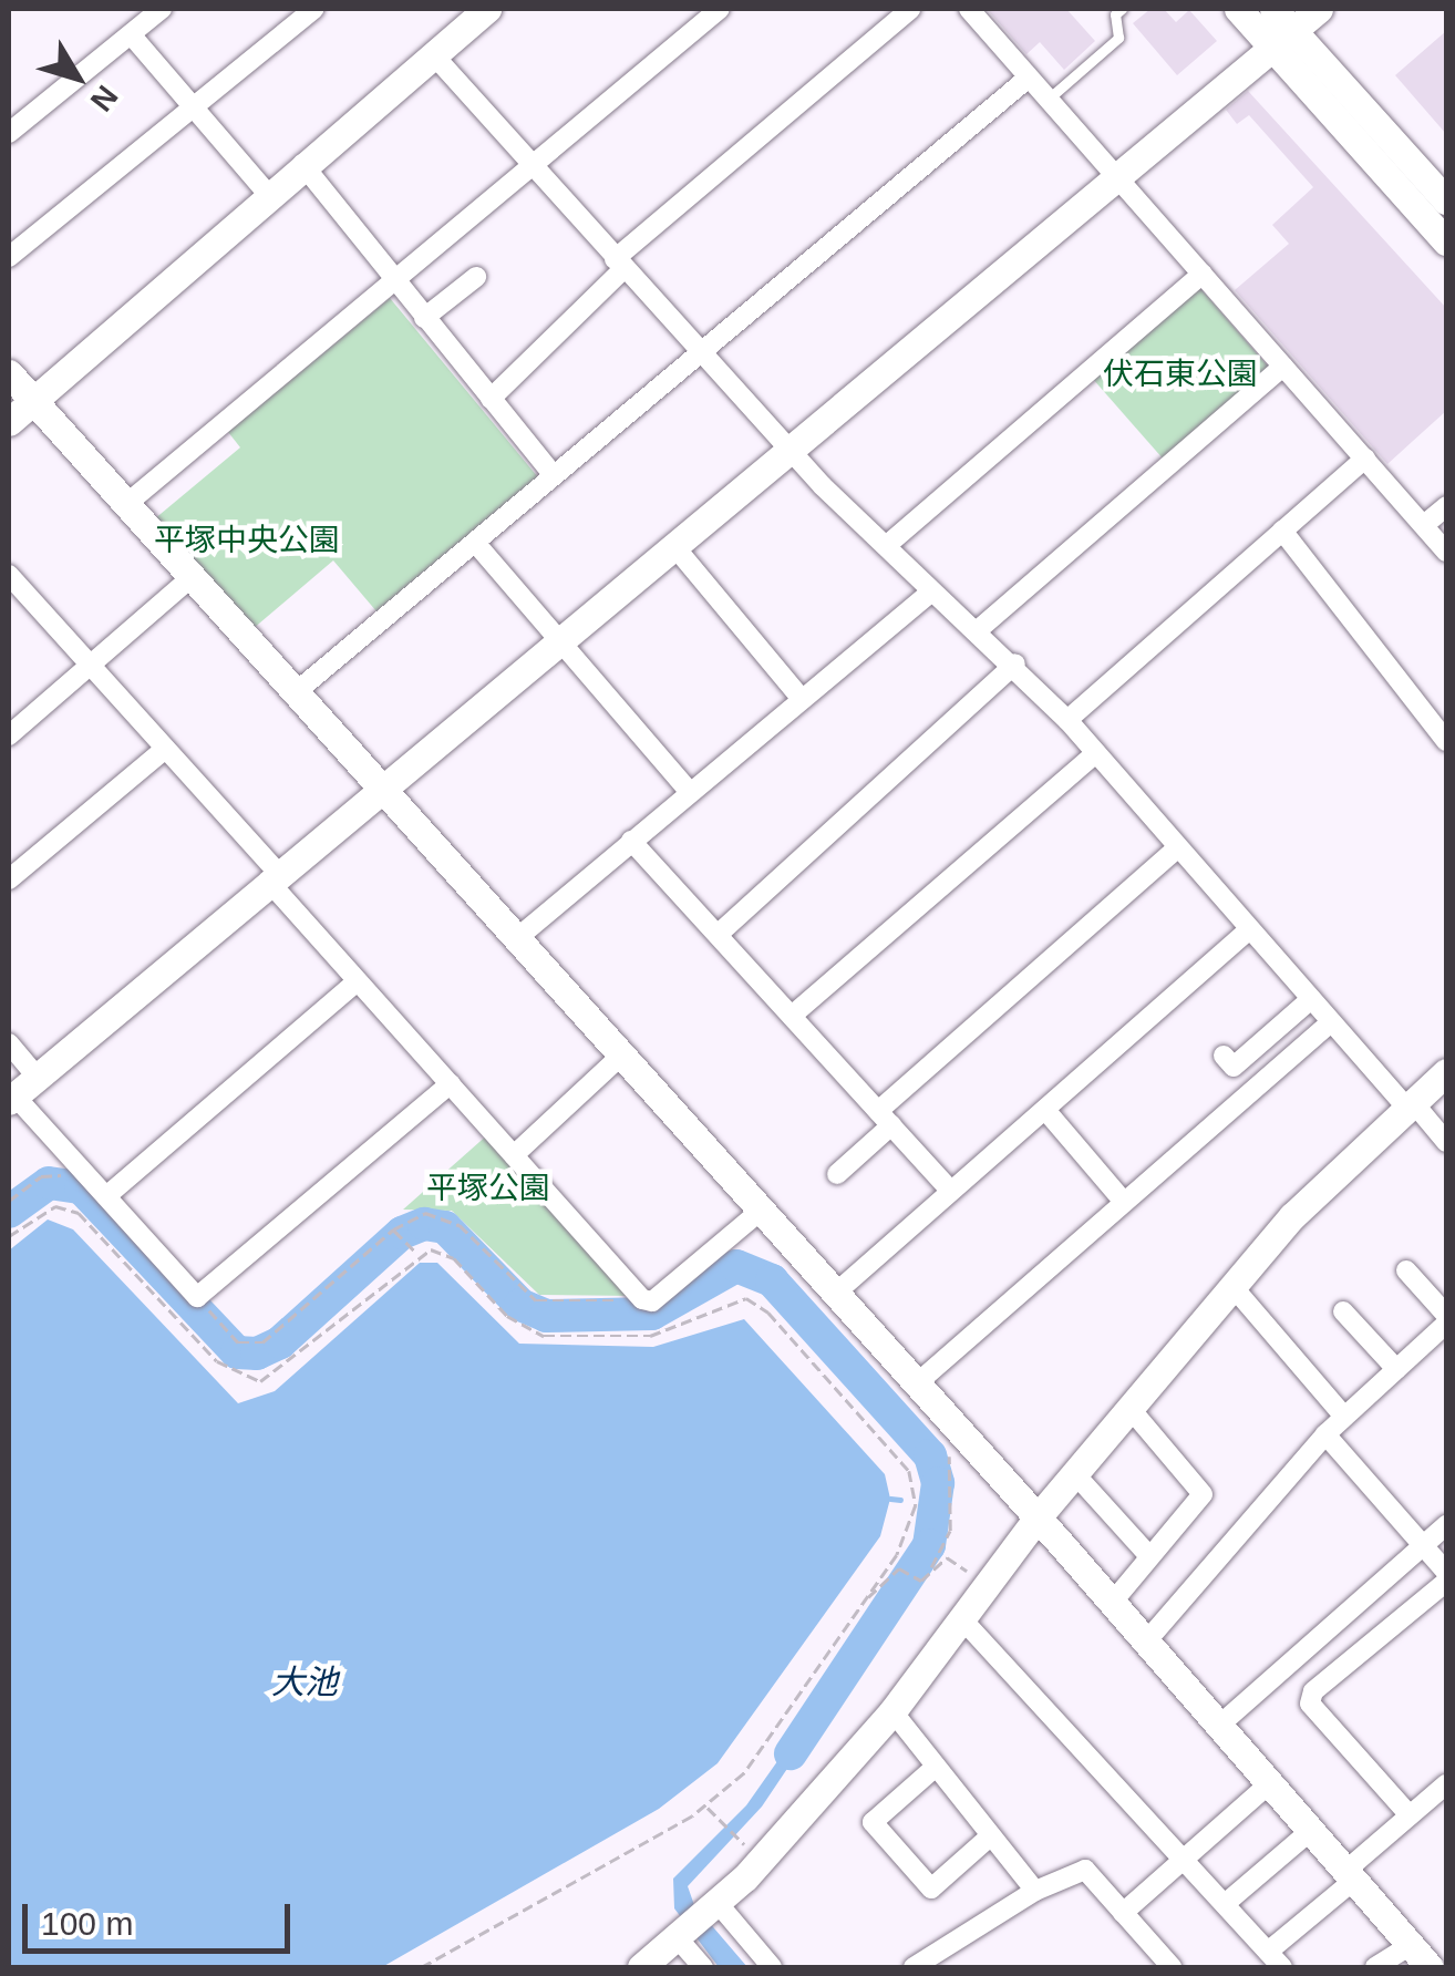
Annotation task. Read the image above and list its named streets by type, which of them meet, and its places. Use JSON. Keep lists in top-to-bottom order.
{
  "water": ["大池"],
  "parks": ["伏石東公園", "平塚中央公園", "平塚公園"],
  "scale_bar": "100 m",
  "north": "bottom right"
}
